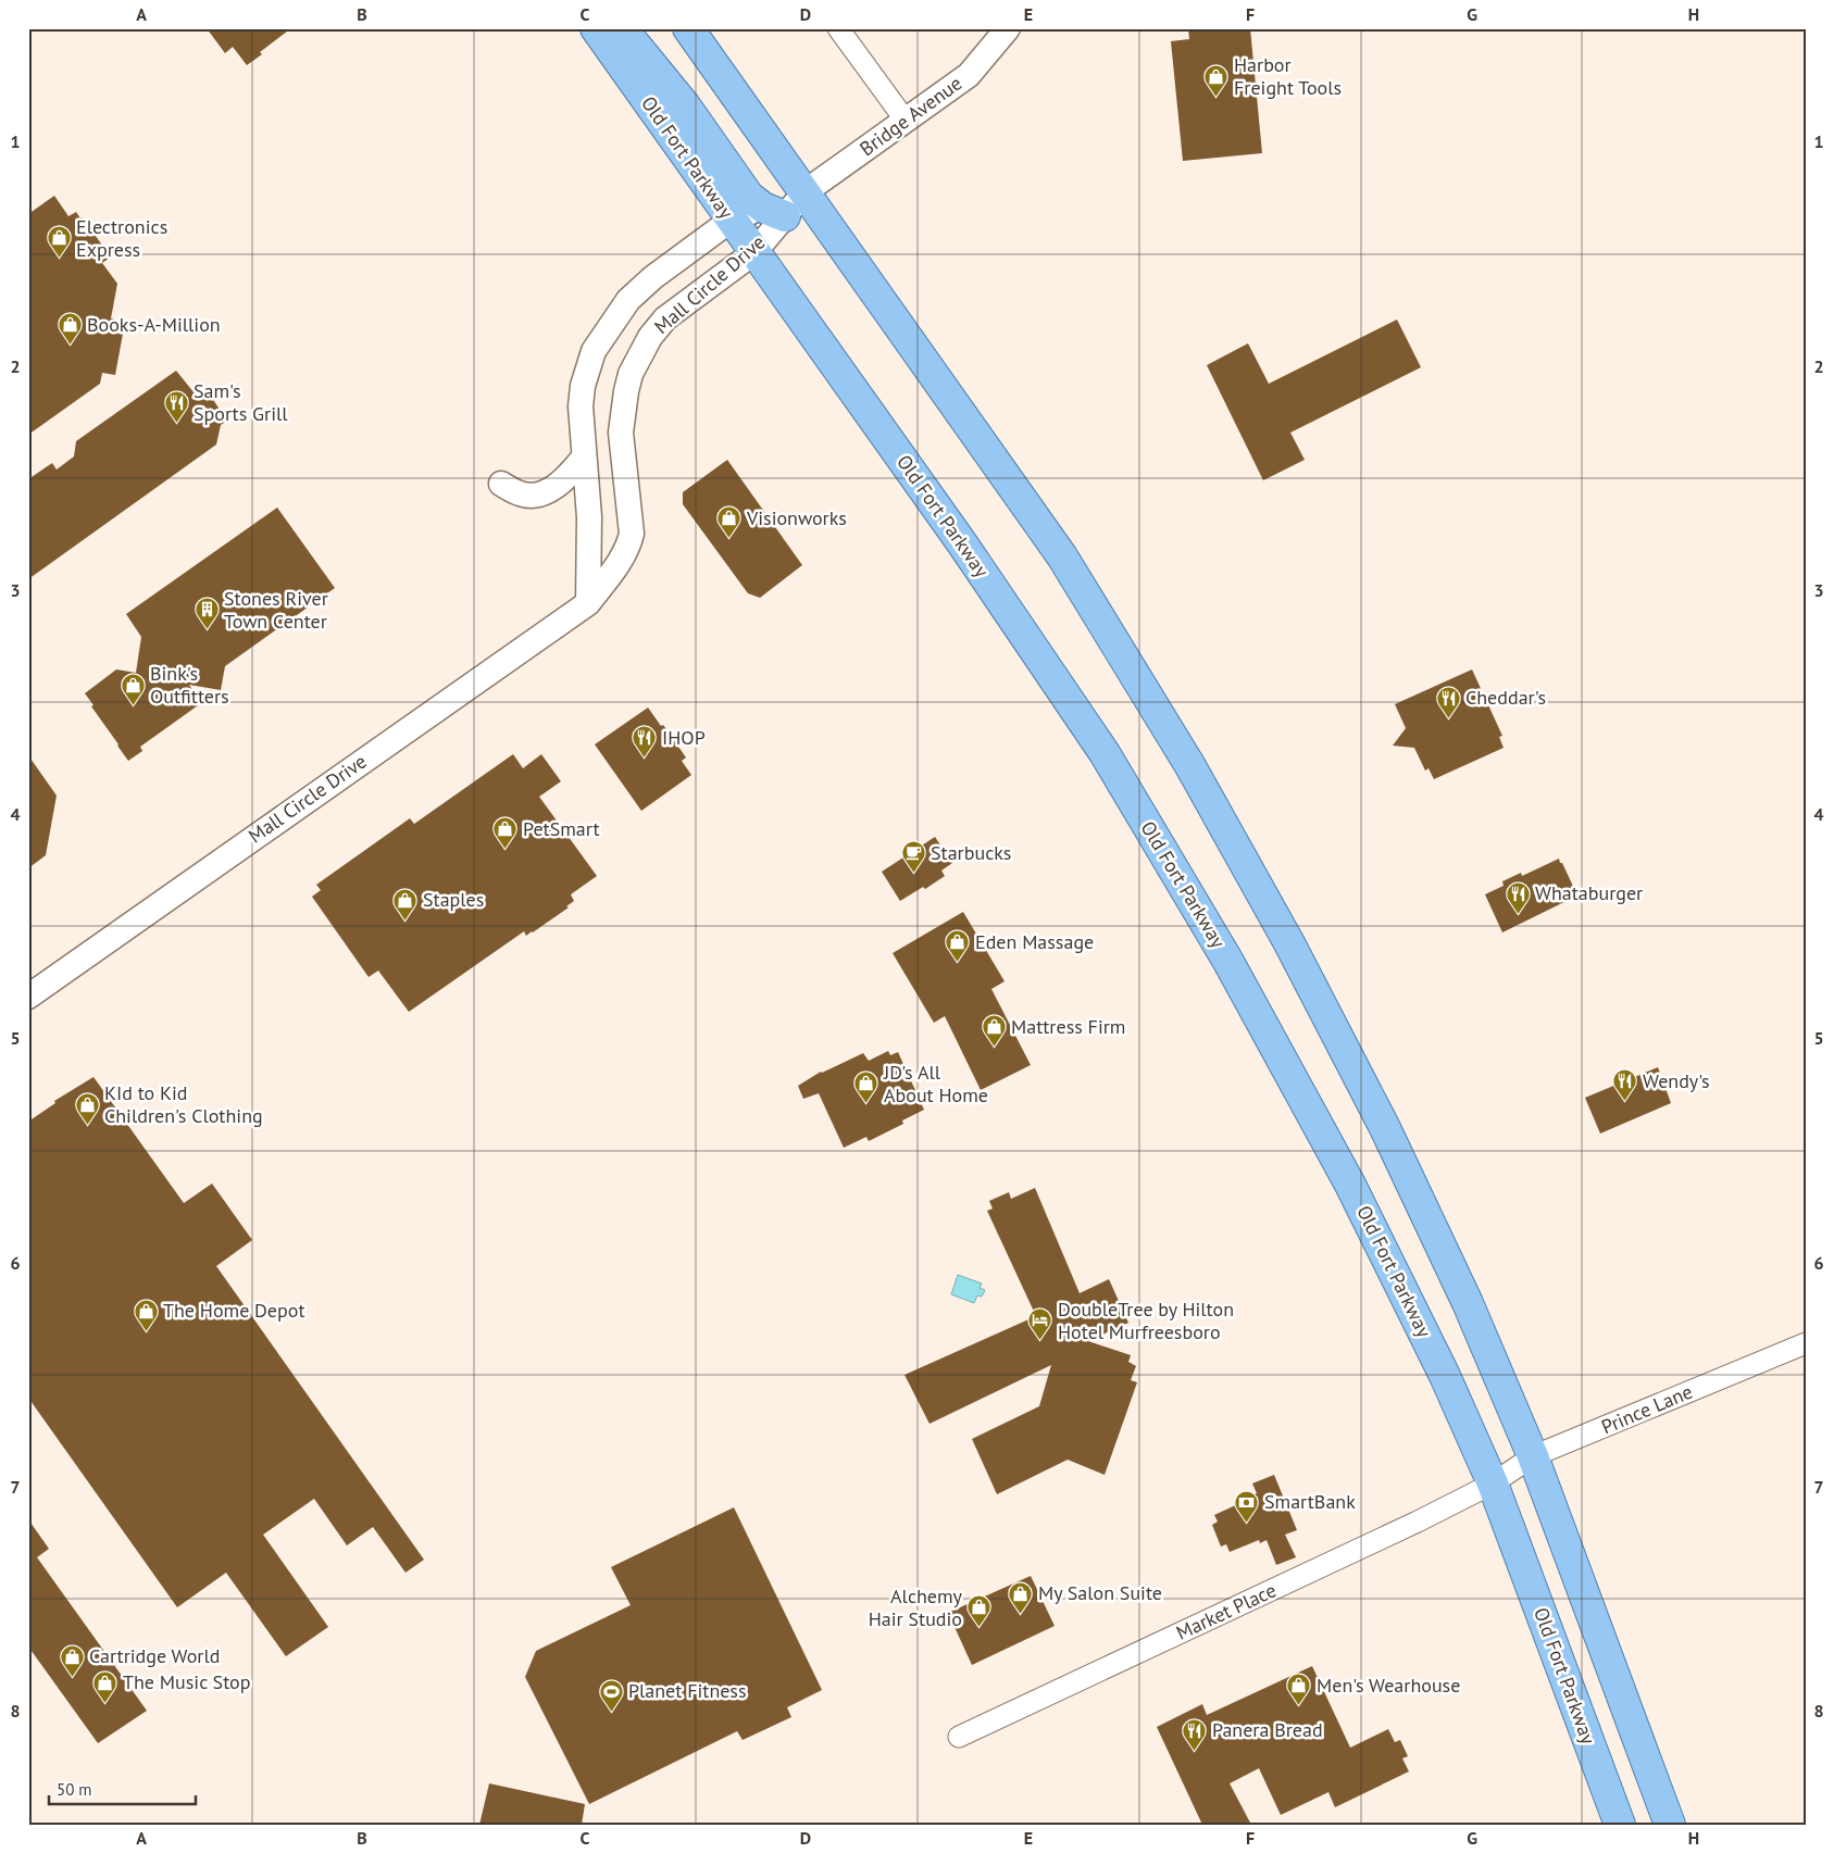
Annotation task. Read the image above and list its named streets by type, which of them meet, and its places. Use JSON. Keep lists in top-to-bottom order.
{
  "streets": {
    "main road": ["Old Fort Parkway"],
    "street": [
      "Bridge Avenue",
      "Mall Circle Drive",
      "Prince Lane",
      "Market Place"
    ]
  },
  "crossings": [
    ["Bridge Avenue", "Mall Circle Drive"],
    ["Old Fort Parkway", "Mall Circle Drive"],
    ["Old Fort Parkway", "Prince Lane"],
    ["Old Fort Parkway", "Market Place"],
    ["Prince Lane", "Market Place"]
  ],
  "places": {
    "shop": [
      "Harbor Freight Tools",
      "Electronics Express",
      "Books-A-Million",
      "Visionworks",
      "Bink's Outfitters",
      "PetSmart",
      "Staples",
      "Eden Massage",
      "Mattress Firm",
      "JD's All About Home",
      "KId to Kid Children's Clothing",
      "The Home Depot",
      "My Salon Suite",
      "Alchemy Hair Studio",
      "Cartridge World",
      "The Music Stop",
      "Men's Wearhouse"
    ],
    "restaurant": [
      "Sam's Sports Grill",
      "Cheddar's",
      "IHOP",
      "Whataburger",
      "Wendy's",
      "Panera Bread"
    ],
    "building": ["Stones River Town Center"],
    "cafe": ["Starbucks"],
    "hotel": ["DoubleTree by Hilton Hotel Murfreesboro"],
    "bank": ["SmartBank"],
    "sports": ["Planet Fitness"]
  },
  "scale_bar": "50 m",
  "grid": {
    "columns": [
      "A",
      "B",
      "C",
      "D",
      "E",
      "F",
      "G",
      "H"
    ],
    "rows": [
      "1",
      "2",
      "3",
      "4",
      "5",
      "6",
      "7",
      "8"
    ]
  }
}
